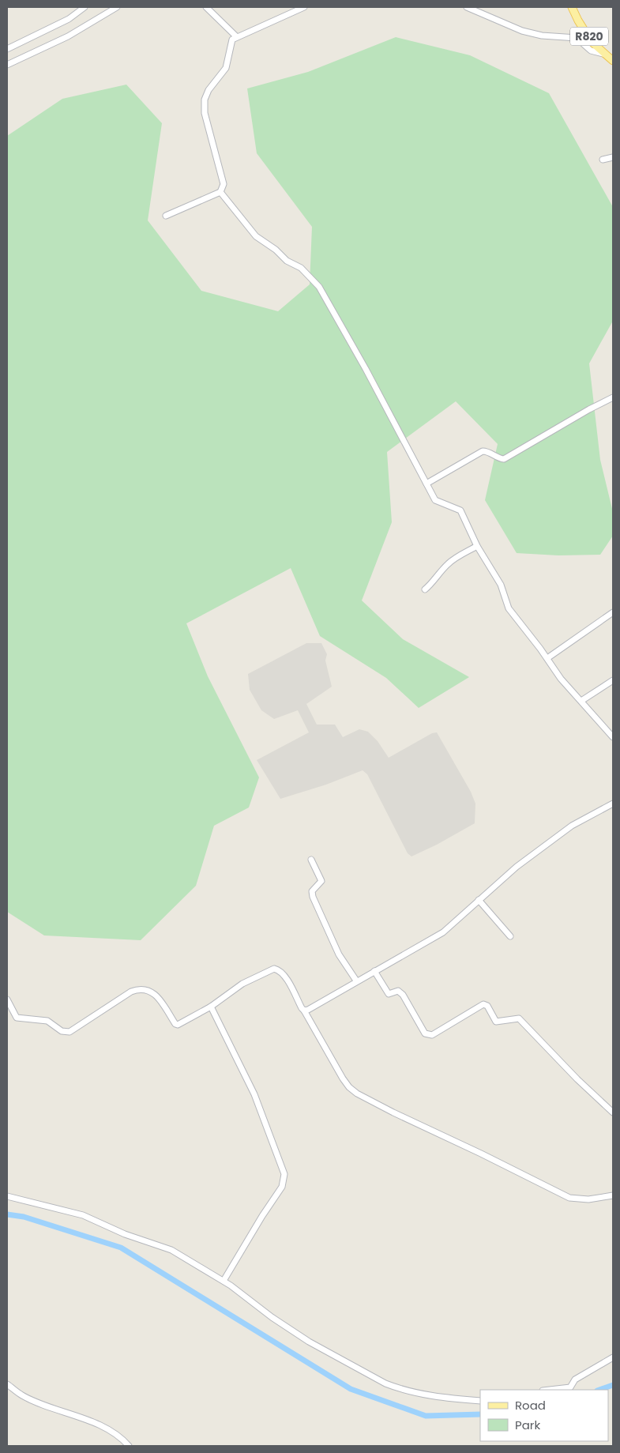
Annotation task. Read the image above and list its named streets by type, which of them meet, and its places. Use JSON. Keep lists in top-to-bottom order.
{
  "streets": {
    "main road": ["R820"]
  },
  "legend": ["Road", "Park"]
}
